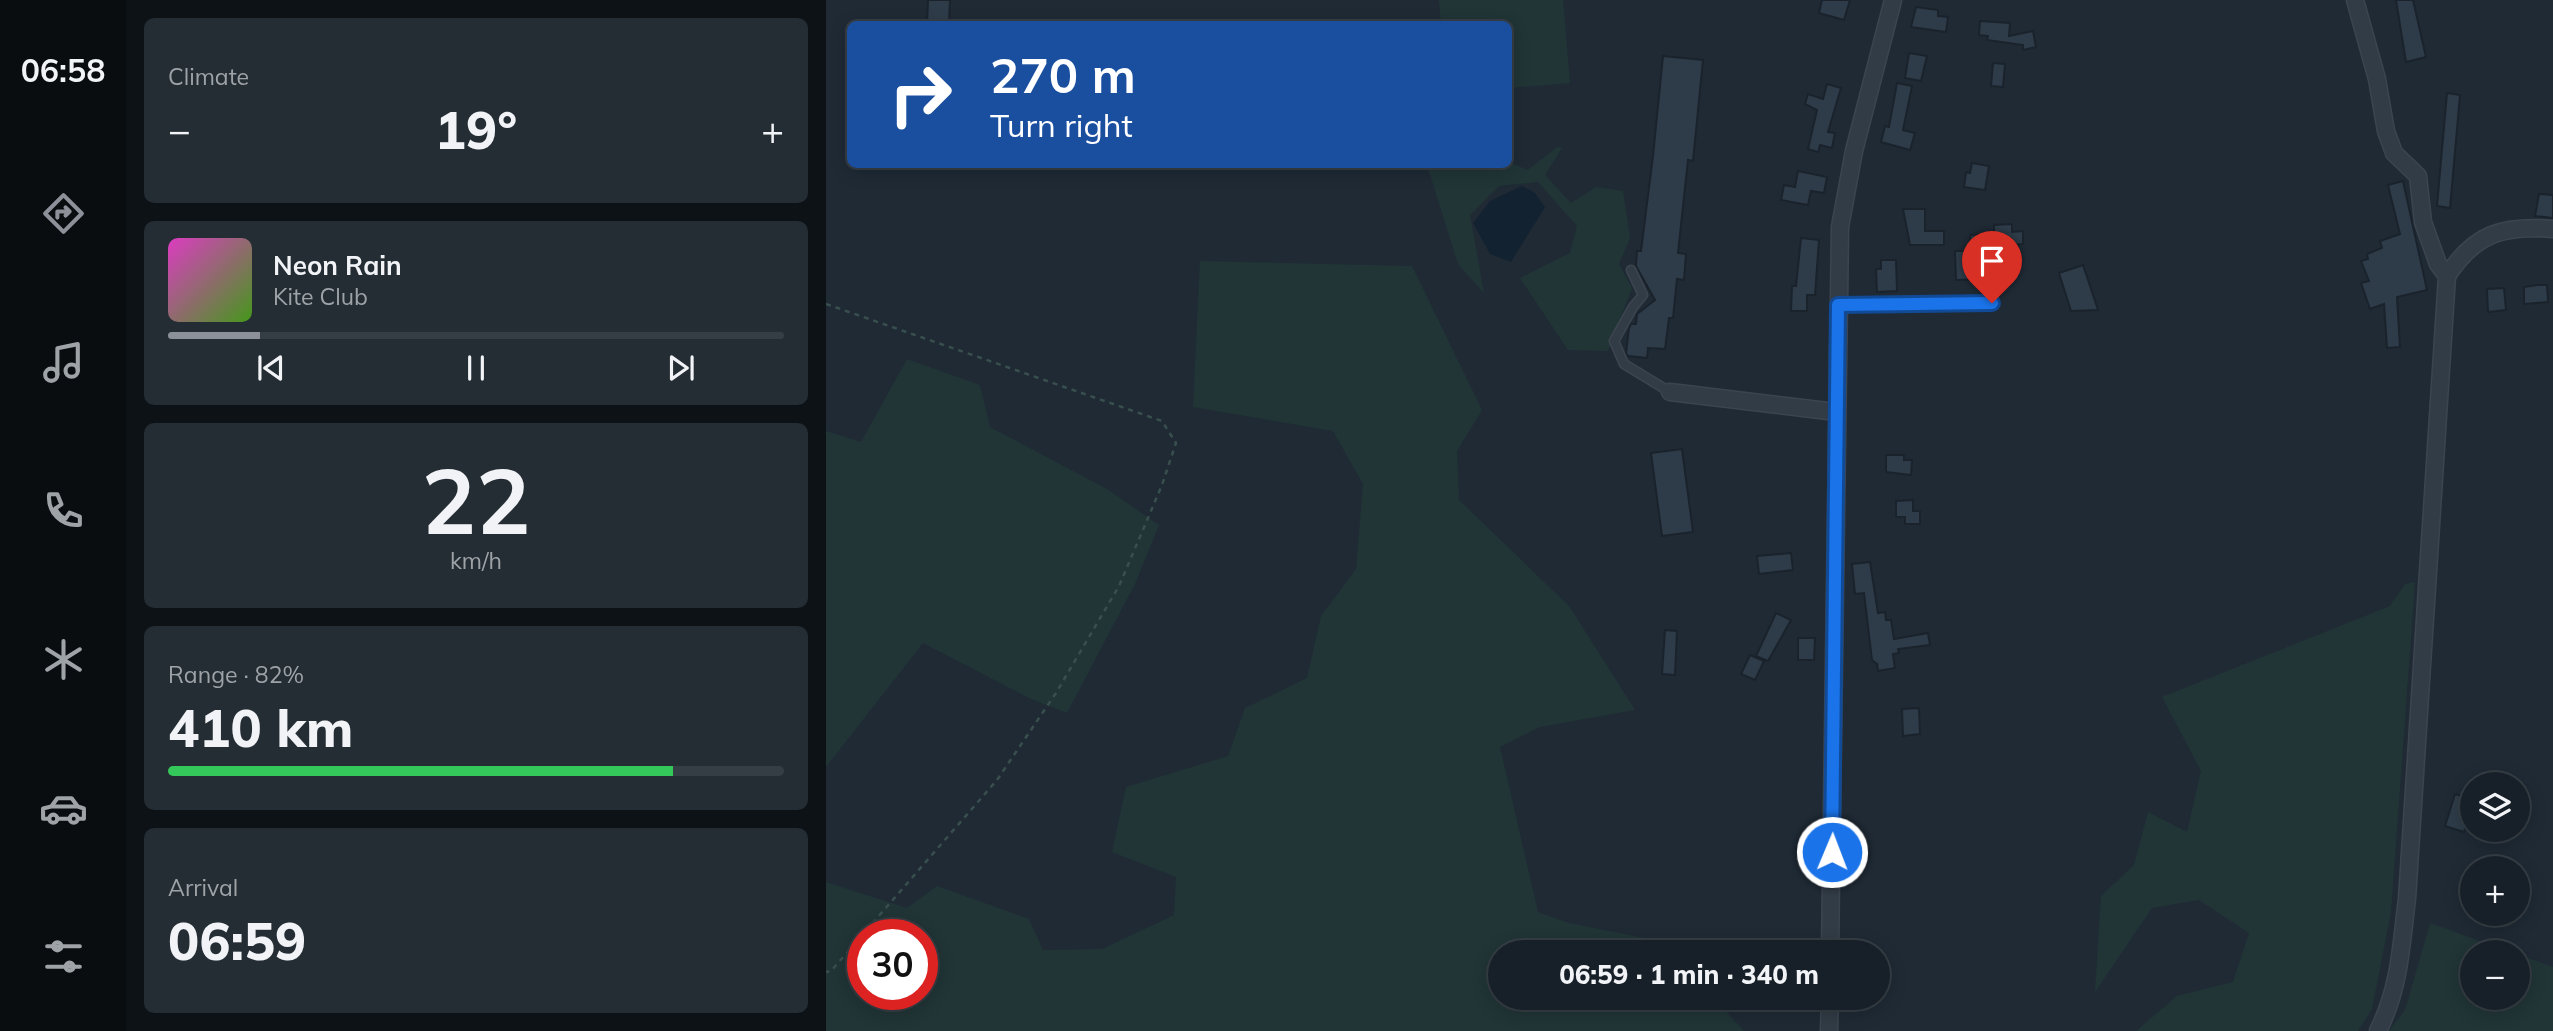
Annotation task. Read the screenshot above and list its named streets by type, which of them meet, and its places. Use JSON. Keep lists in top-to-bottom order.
{
  "page": {
    "tabs": "06:58",
    "tile": [
      "Climate",
      ["22", "km/h"],
      ["Range · 82%", "410 km"],
      ["Arrival", "06:59"]
    ],
    "turn": ["270 m", "Turn right"],
    "heat": ["−", "19°", "+"],
    "song": ["Neon Rain", "Kite Club"],
    "map_buttons": ["+", "−"],
    "limit": "30",
    "trip": "06:59 · 1 min · 340 m"
  }
}
